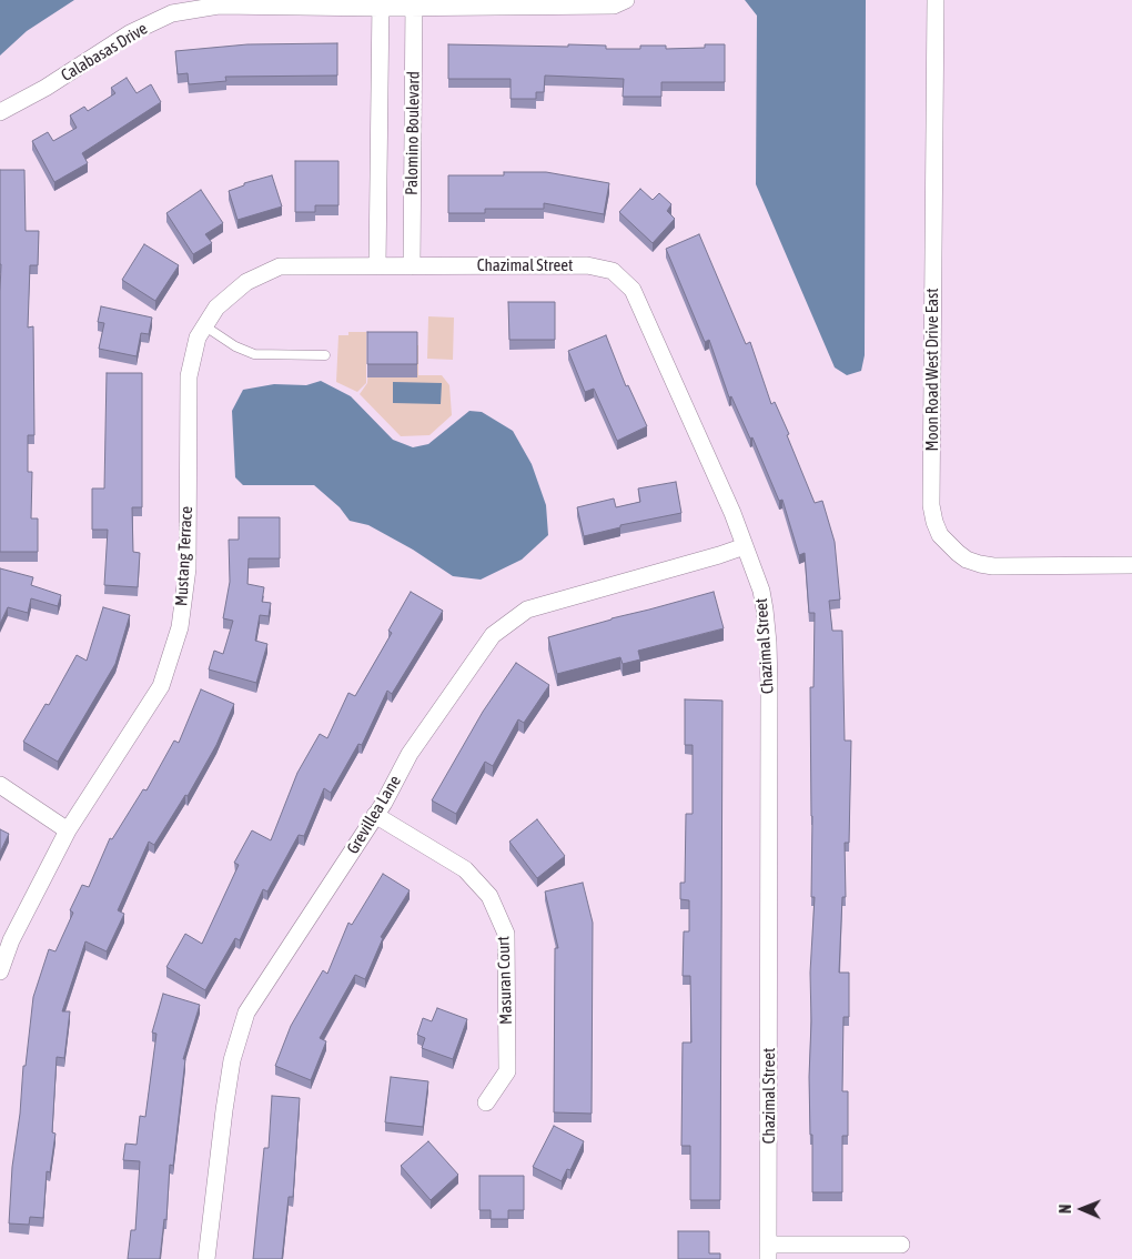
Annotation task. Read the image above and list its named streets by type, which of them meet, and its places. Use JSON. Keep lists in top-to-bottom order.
{
  "streets": {
    "street": [
      "Calabasas Drive",
      "Palomino Boulevard",
      "Chazimal Street",
      "Moon Road West Drive East",
      "Mustang Terrace",
      "Grevillea Lane",
      "Masuran Court"
    ]
  },
  "crossings": [
    ["Calabasas Drive", "Palomino Boulevard"],
    ["Palomino Boulevard", "Chazimal Street"],
    ["Palomino Boulevard", "Mustang Terrace"],
    ["Chazimal Street", "Mustang Terrace"],
    ["Chazimal Street", "Grevillea Lane"],
    ["Grevillea Lane", "Masuran Court"]
  ],
  "north": "left"
}
